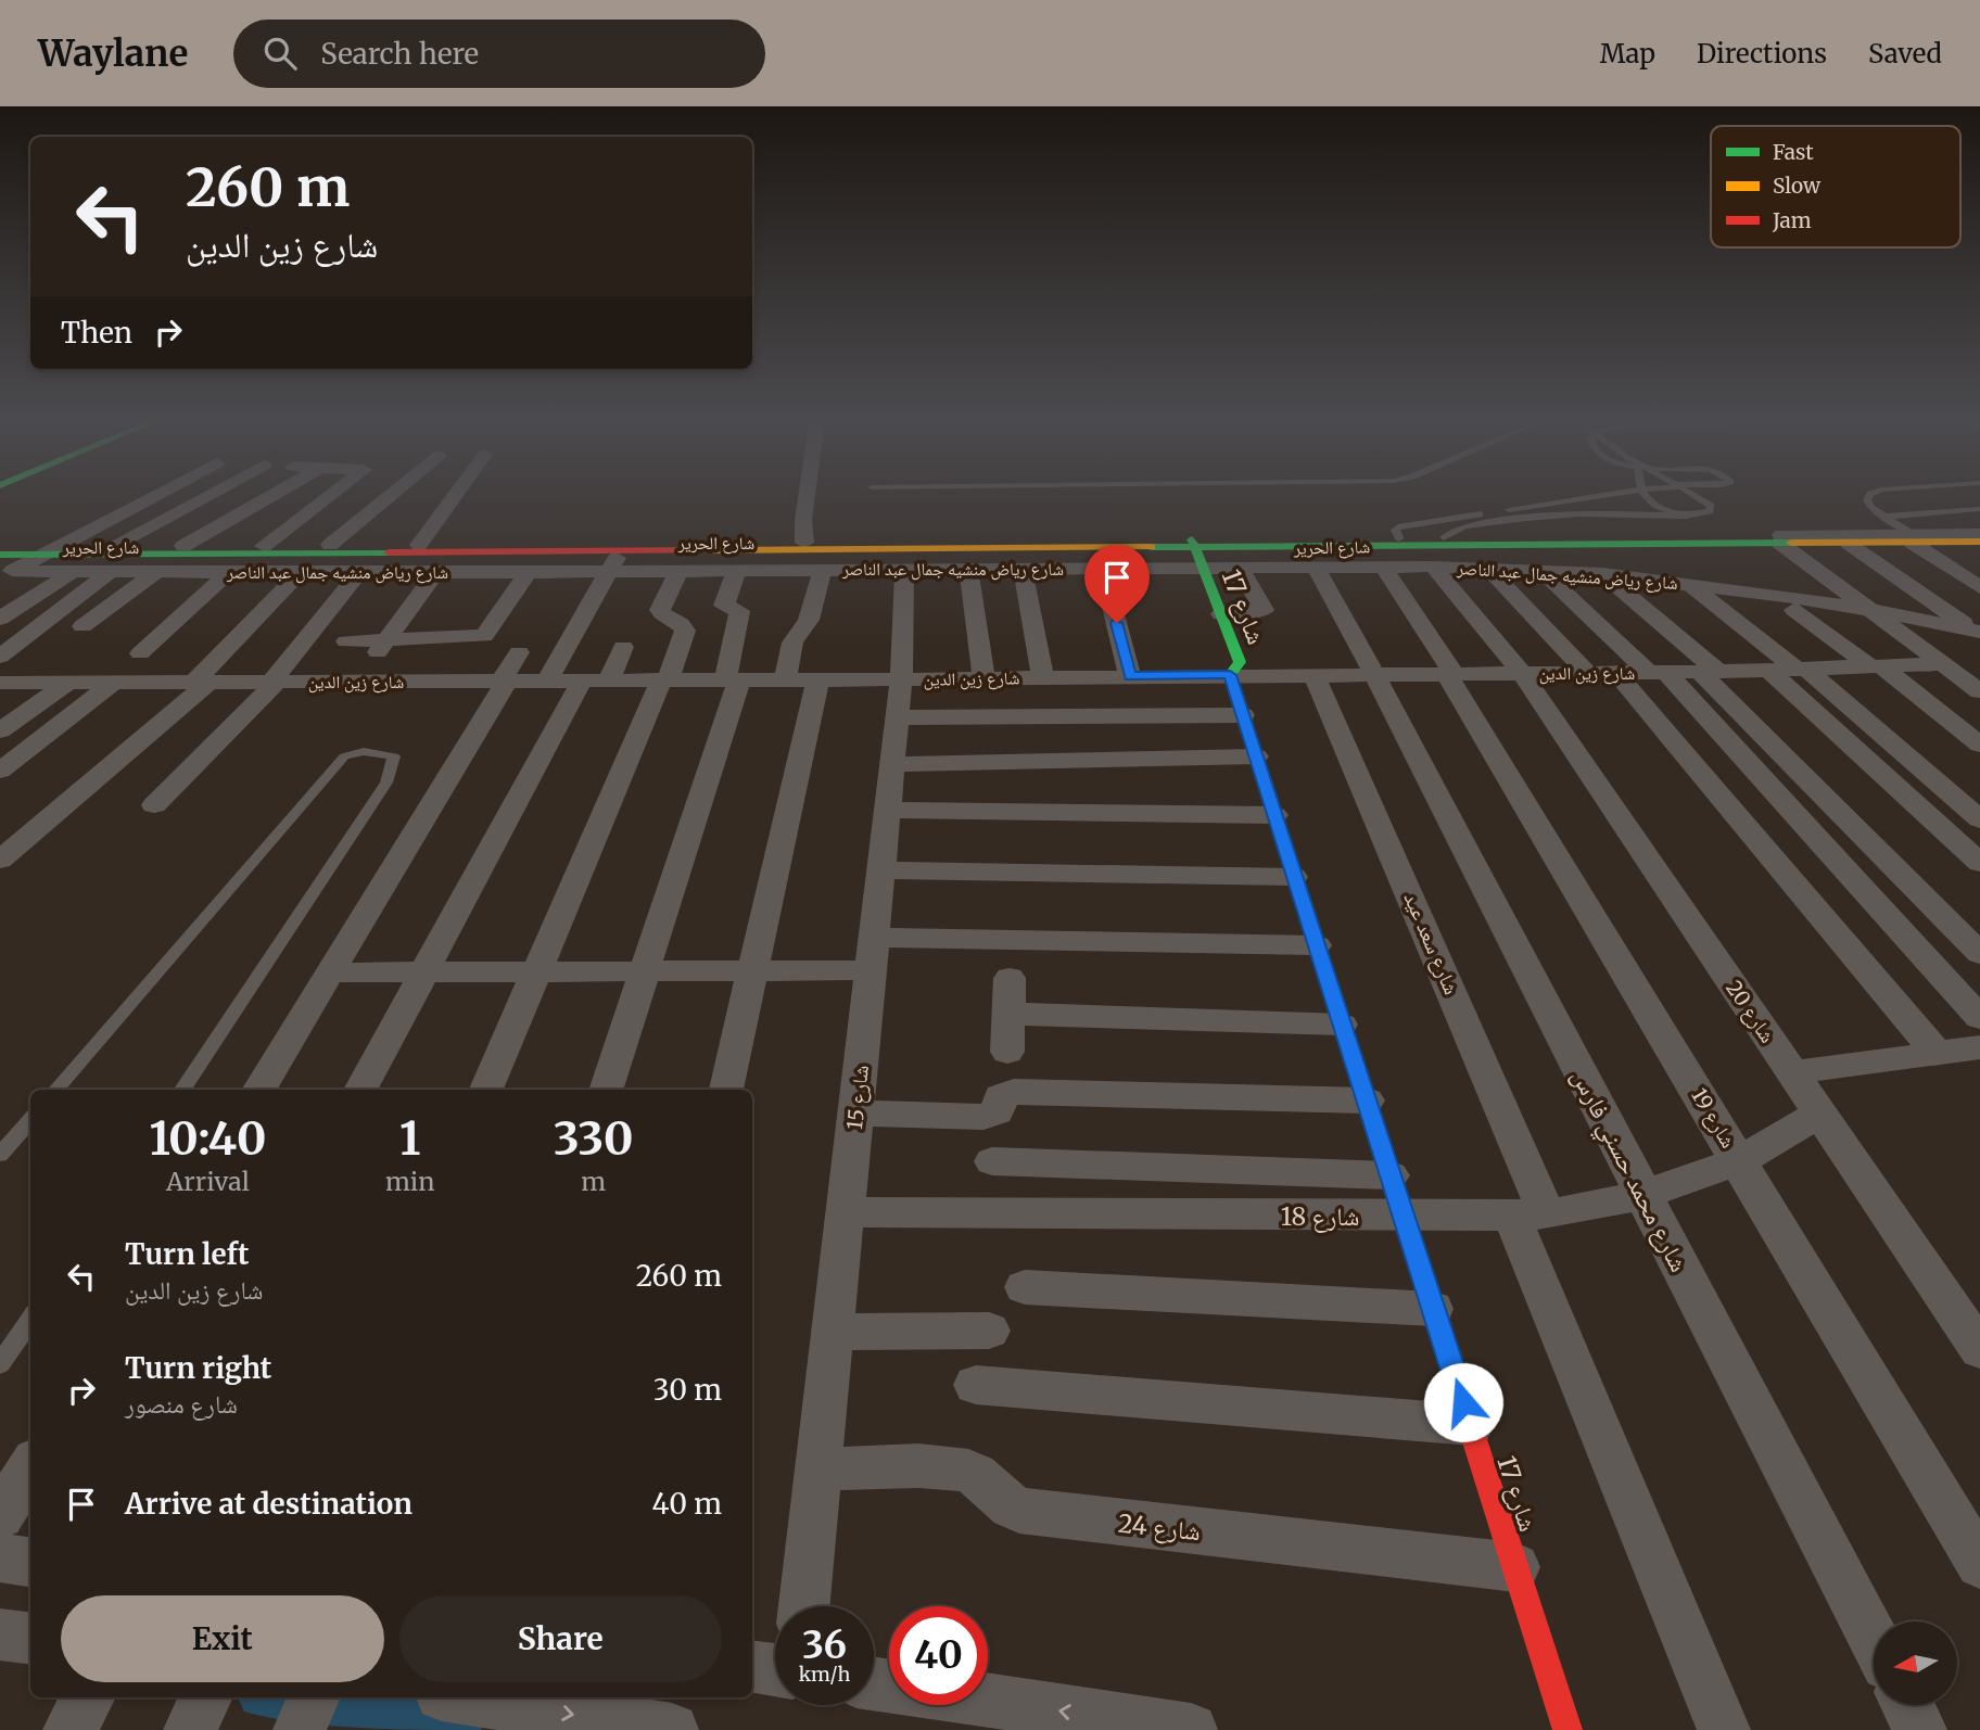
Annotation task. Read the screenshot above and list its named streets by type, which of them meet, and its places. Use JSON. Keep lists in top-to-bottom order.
{
  "streets": {
    "street": [
      "شارع الحرير",
      "شارع رياض منشيه جمال عبد الناصر",
      "شارع 17",
      "شارع زين الدين",
      "شارع سعد عيد",
      "شارع 20",
      "شارع 15",
      "شارع 19",
      "شارع محمد حسني فارس",
      "شارع 18",
      "شارع 24"
    ]
  },
  "crossings": [
    ["شارع الحرير", "شارع رياض منشيه جمال عبد الناصر"],
    ["شارع الحرير", "شارع 17"],
    ["شارع الحرير", "شارع 15"],
    ["شارع رياض منشيه جمال عبد الناصر", "شارع 17"],
    ["شارع رياض منشيه جمال عبد الناصر", "شارع 20"],
    ["شارع رياض منشيه جمال عبد الناصر", "شارع 15"],
    ["شارع رياض منشيه جمال عبد الناصر", "شارع 19"],
    ["شارع رياض منشيه جمال عبد الناصر", "شارع محمد حسني فارس"],
    ["شارع 17", "شارع زين الدين"],
    ["شارع 17", "شارع 18"],
    ["شارع 17", "شارع 24"],
    ["شارع زين الدين", "شارع سعد عيد"],
    ["شارع زين الدين", "شارع 20"],
    ["شارع زين الدين", "شارع 15"],
    ["شارع زين الدين", "شارع 19"],
    ["شارع زين الدين", "شارع محمد حسني فارس"],
    ["شارع سعد عيد", "شارع 18"],
    ["شارع 20", "شارع 18"],
    ["شارع 15", "شارع 18"],
    ["شارع 15", "شارع 24"],
    ["شارع 19", "شارع 18"],
    ["شارع محمد حسني فارس", "شارع 18"]
  ],
  "legend": ["Fast", "Slow", "Jam"],
  "north": "left",
  "page": {
    "header": "Waylane",
    "search": "Search here",
    "nav": ["Map", "Directions", "Saved"],
    "turn": ["260 m", "شارع زين الدين"],
    "then": "Then",
    "eta": [
      "10:40",
      "Arrival",
      "1",
      "min",
      "330",
      "m"
    ],
    "list": [
      {
        "name": "Turn left",
        "note": "شارع زين الدين",
        "value": "260 m"
      },
      {
        "name": "Turn right",
        "note": "شارع منصور",
        "value": "30 m"
      },
      {
        "name": "Arrive at destination",
        "value": "40 m"
      }
    ],
    "buttons": ["Exit", "Share"],
    "speed": "36 km/h",
    "limit": "40"
  }
}
